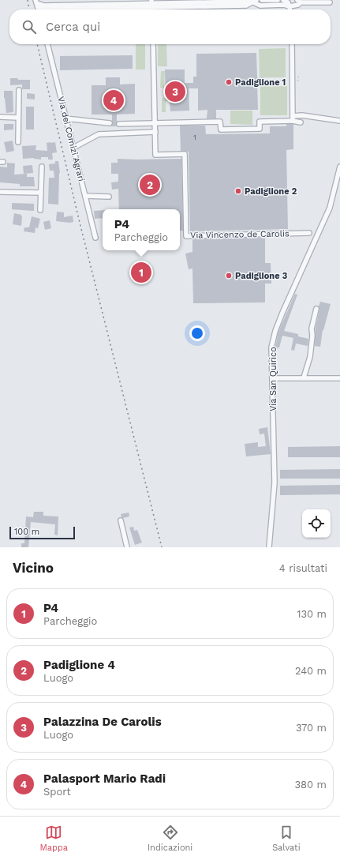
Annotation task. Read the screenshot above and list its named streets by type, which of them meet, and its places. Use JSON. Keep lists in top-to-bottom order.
{
  "streets": {
    "street": ["Via dei Comizi Agrari", "Via Vincenzo de Carolis", "Via San Quirico"]
  },
  "places": ["Padiglione 1", "Padiglione 2", "Padiglione 3"],
  "house_numbers": ["1"],
  "scale_bar": "100 m",
  "page": {
    "search": "Cerca qui",
    "pins": [
      "3",
      "4",
      "2",
      "1"
    ],
    "popup": ["P4", "Parcheggio"],
    "scale": "100 m",
    "heading": ["Vicino", "4 risultati"],
    "list": [
      {
        "mark": "1",
        "name": "P4",
        "note": "Parcheggio",
        "value": "130 m"
      },
      {
        "mark": "2",
        "name": "Padiglione 4",
        "note": "Luogo",
        "value": "240 m"
      },
      {
        "mark": "3",
        "name": "Palazzina De Carolis",
        "note": "Luogo",
        "value": "370 m"
      },
      {
        "mark": "4",
        "name": "Palasport Mario Radi",
        "note": "Sport",
        "value": "380 m"
      }
    ],
    "nav": ["Mappa", "Indicazioni", "Salvati"]
  }
}
